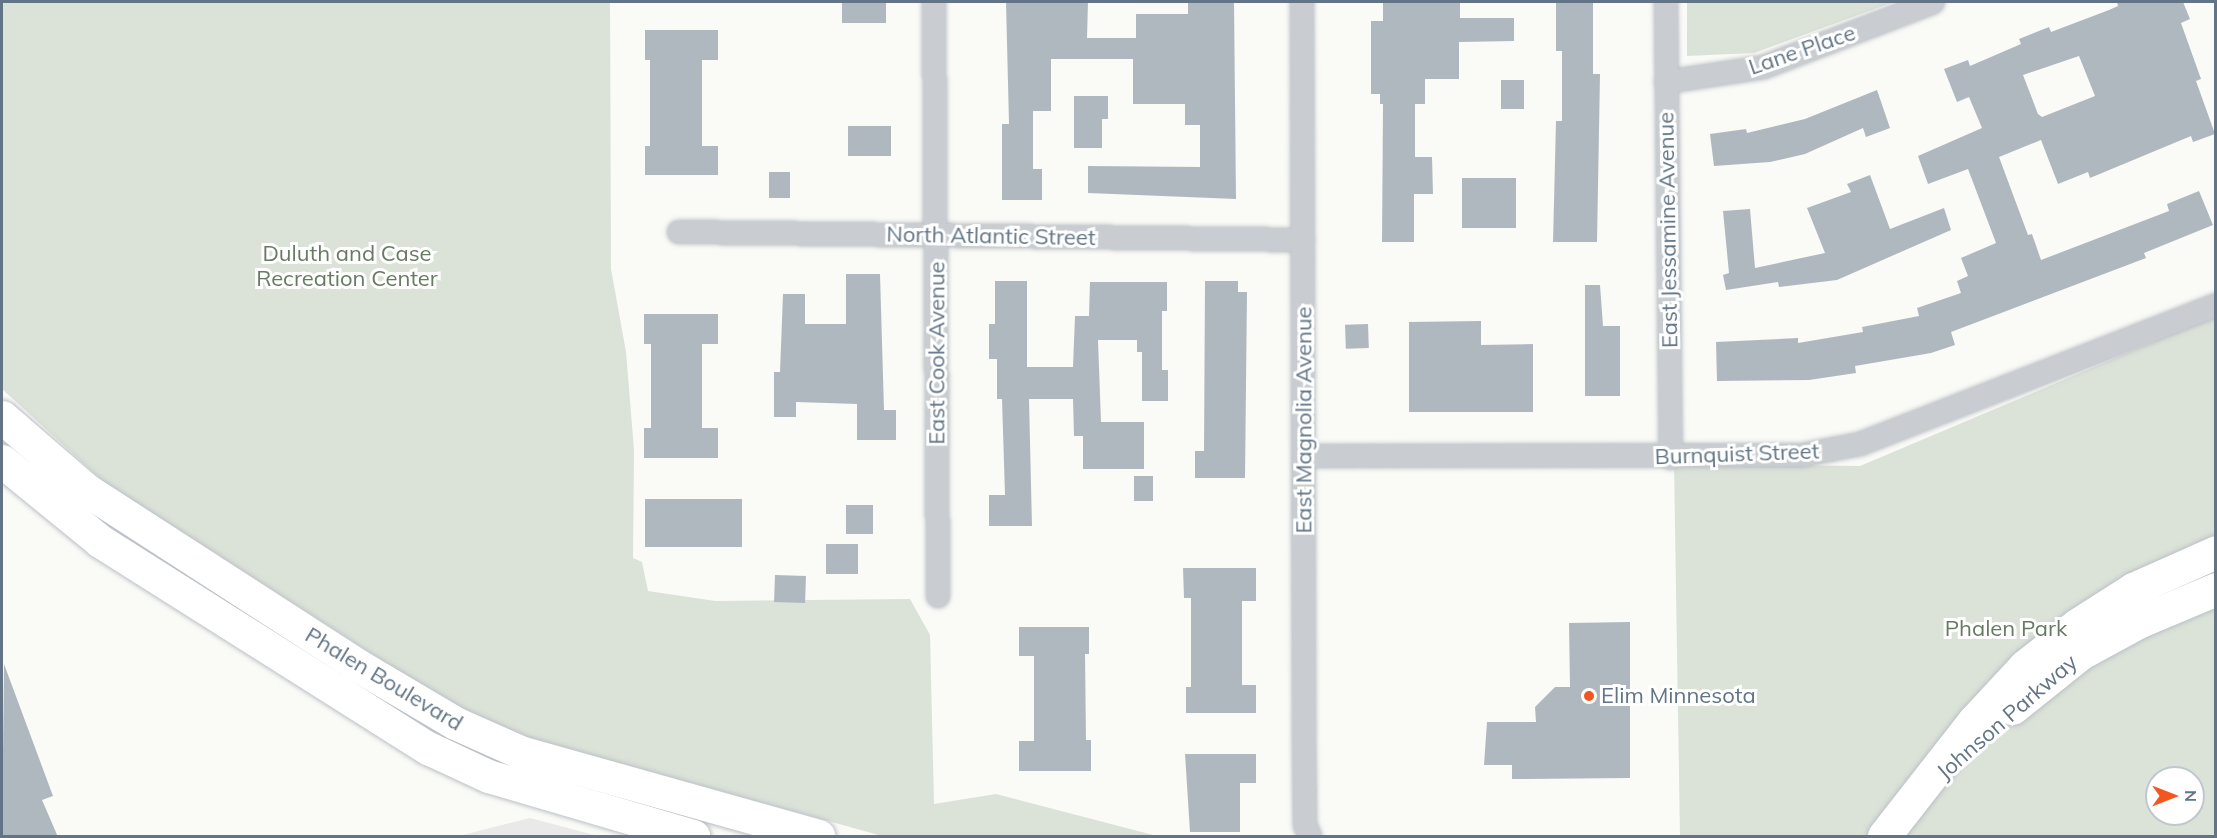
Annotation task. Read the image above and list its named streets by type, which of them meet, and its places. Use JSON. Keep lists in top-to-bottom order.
{
  "streets": {
    "main road": ["Phalen Boulevard", "Johnson Parkway"],
    "street": [
      "Lane Place",
      "East Jessamine Avenue",
      "North Atlantic Street",
      "East Cook Avenue",
      "East Magnolia Avenue",
      "Burnquist Street"
    ]
  },
  "crossings": [
    ["Lane Place", "East Jessamine Avenue"],
    ["East Jessamine Avenue", "Burnquist Street"],
    ["North Atlantic Street", "East Cook Avenue"],
    ["North Atlantic Street", "East Magnolia Avenue"],
    ["East Magnolia Avenue", "Burnquist Street"]
  ],
  "parks": ["Duluth and Case Recreation Center", "Phalen Park"],
  "places": ["Elim Minnesota"],
  "north": "right"
}
